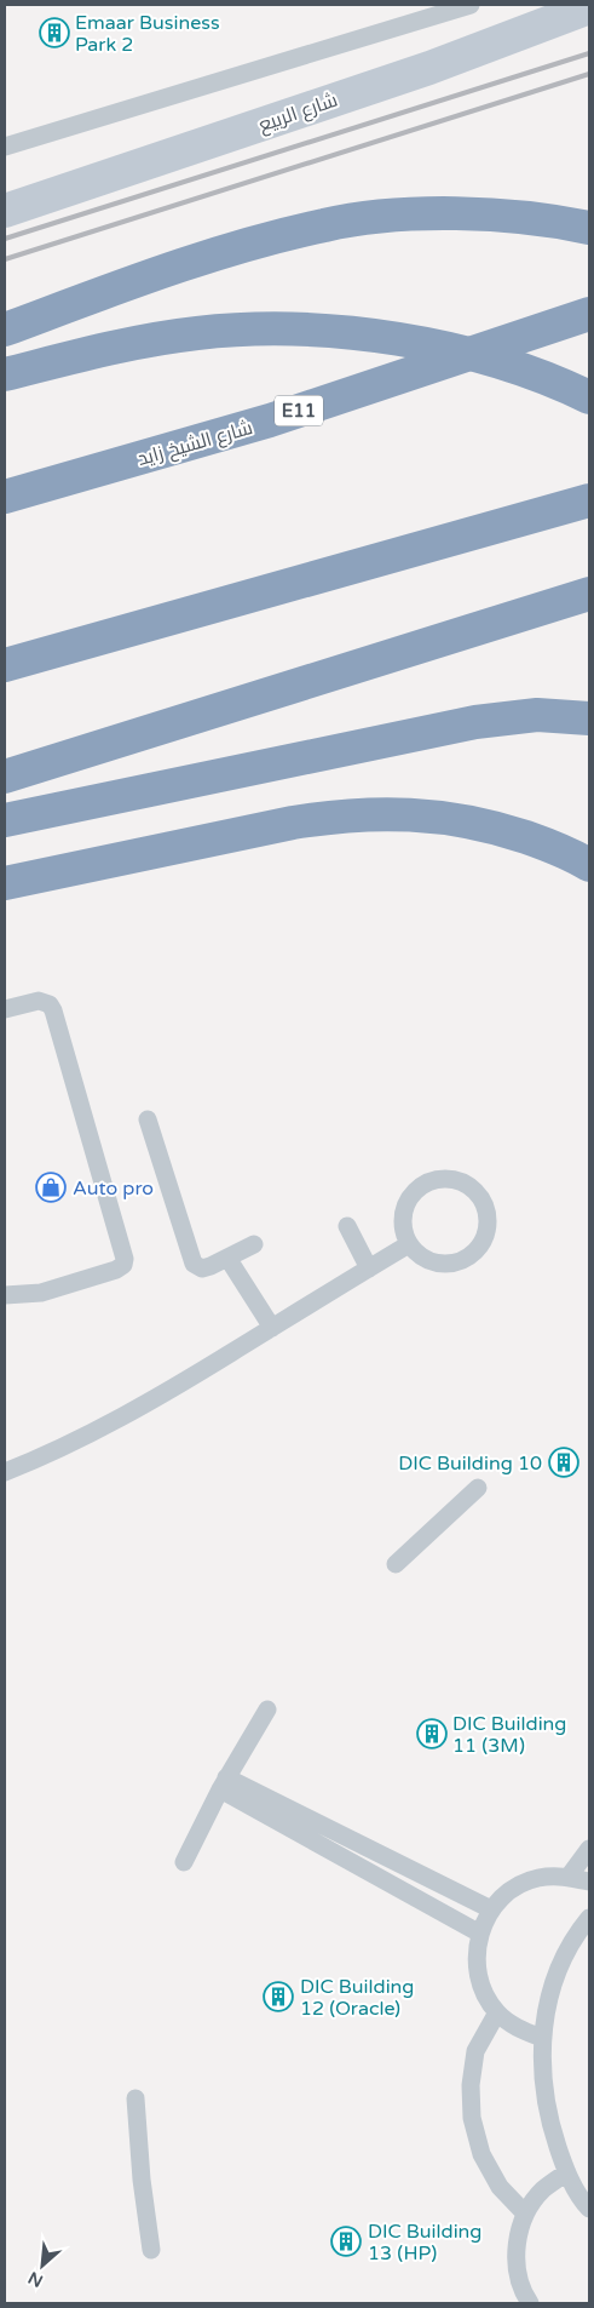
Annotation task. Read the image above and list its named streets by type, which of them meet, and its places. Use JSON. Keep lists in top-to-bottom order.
{
  "streets": {
    "highway": ["E11", "شارع الشيخ زايد"],
    "main road": ["شارع الربيع"]
  },
  "places": {
    "building": [
      "Emaar Business Park 2",
      "DIC Building 10",
      "DIC Building 11 (3M)",
      "DIC Building 12 (Oracle)",
      "DIC Building 13 (HP)"
    ],
    "shop": ["Auto pro"]
  },
  "north": "bottom left"
}
